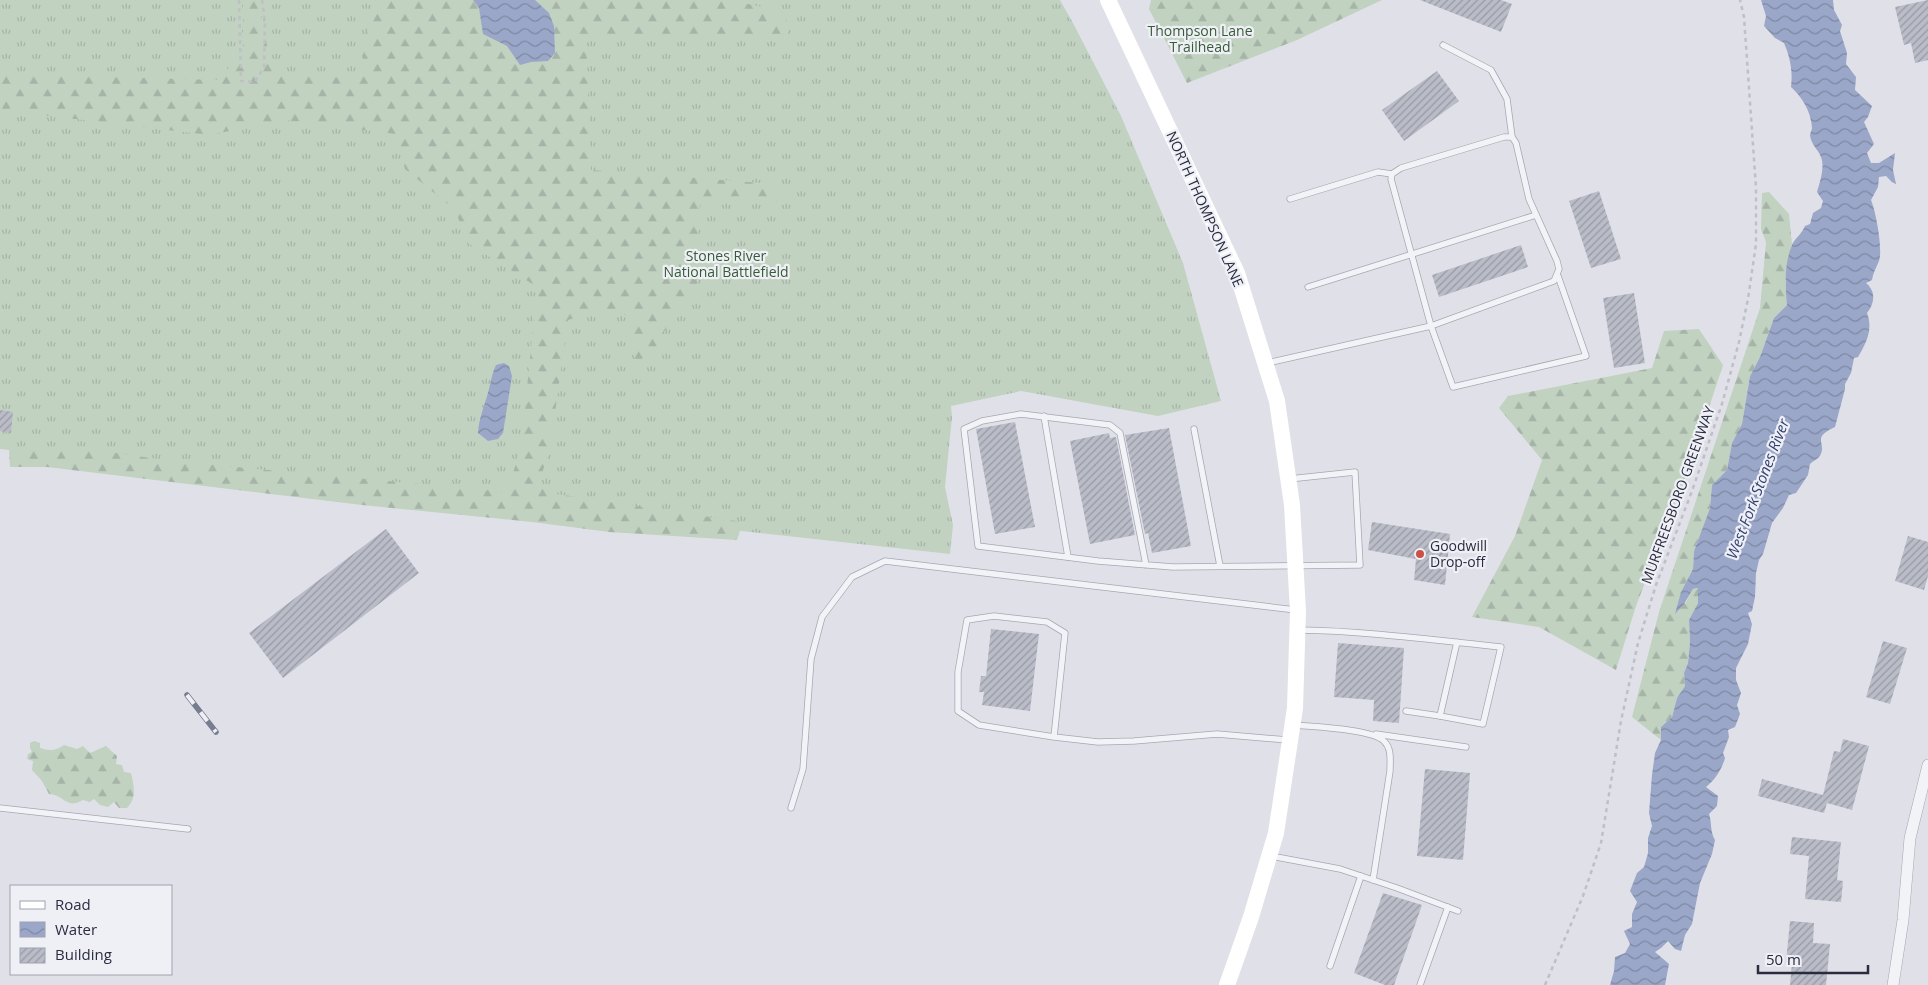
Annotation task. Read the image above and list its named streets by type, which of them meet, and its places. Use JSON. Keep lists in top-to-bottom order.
{
  "streets": {
    "main road": ["NORTH THOMPSON LANE"],
    "path": ["MURFREESBORO GREENWAY"]
  },
  "water": ["West Fork Stones River"],
  "parks": ["Thompson Lane Trailhead", "Stones River National Battlefield"],
  "places": ["Goodwill Drop-off"],
  "legend": ["Road", "Water", "Building"],
  "scale_bar": "50 m"
}
